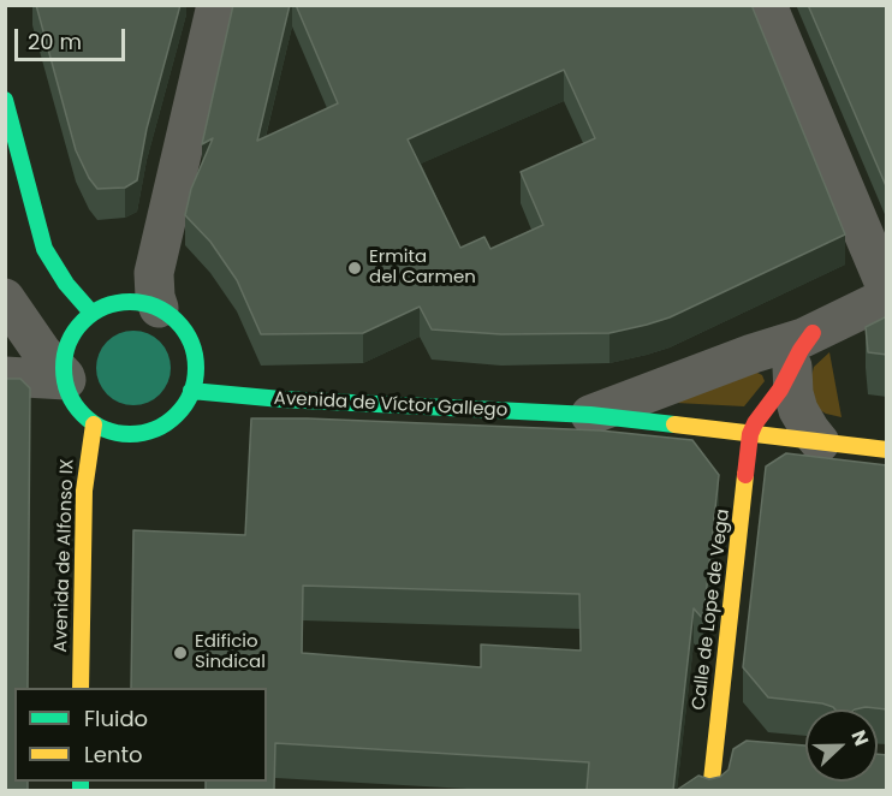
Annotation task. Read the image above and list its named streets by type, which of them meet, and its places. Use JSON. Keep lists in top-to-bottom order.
{
  "streets": {
    "street": ["Avenida de Víctor Gallego", "Avenida de Alfonso IX", "Calle de Lope de Vega"]
  },
  "crossings": [
    ["Avenida de Víctor Gallego", "Avenida de Alfonso IX"],
    ["Avenida de Víctor Gallego", "Calle de Lope de Vega"]
  ],
  "places": ["Ermita del Carmen", "Edificio Sindical"],
  "legend": ["Fluido", "Lento"],
  "scale_bar": "20 m",
  "north": "right"
}
